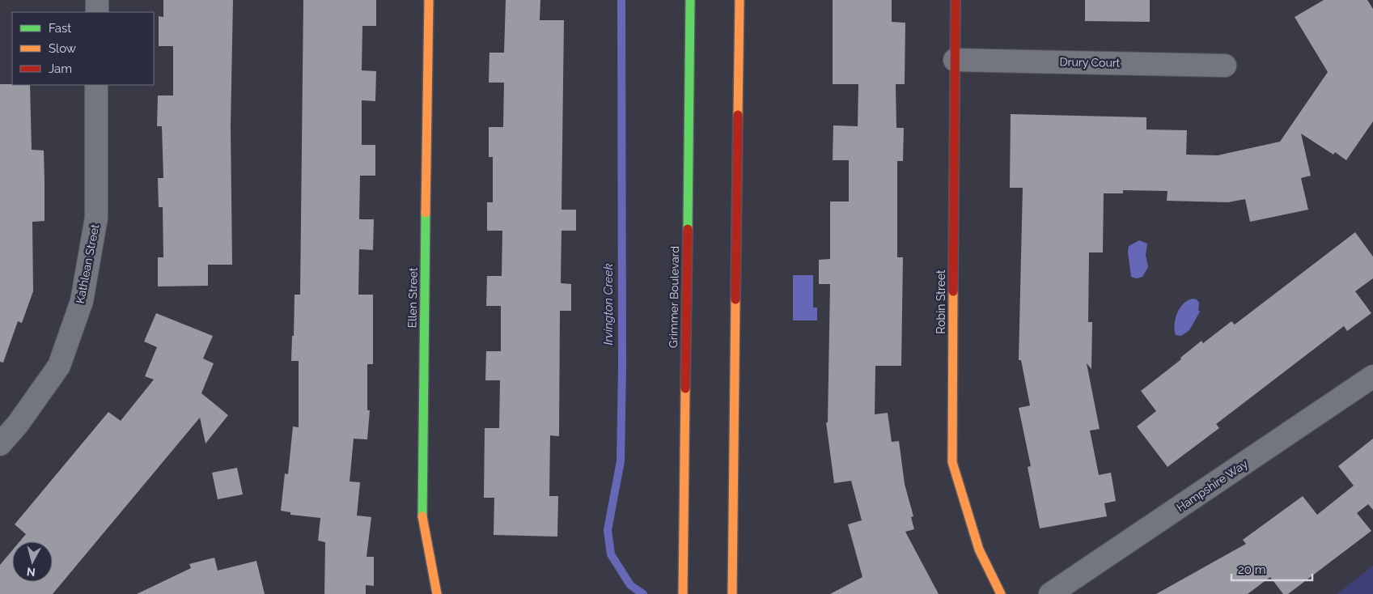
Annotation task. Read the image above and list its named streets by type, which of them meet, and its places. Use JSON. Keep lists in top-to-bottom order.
{
  "streets": {
    "street": [
      "Drury Court",
      "Kathlean Street",
      "Grimmer Boulevard",
      "Ellen Street",
      "Robin Street",
      "Hampshire Way"
    ]
  },
  "crossings": [
    ["Drury Court", "Robin Street"]
  ],
  "water": ["Irvington Creek"],
  "legend": ["Fast", "Slow", "Jam"],
  "scale_bar": "20 m",
  "north": "bottom"
}
